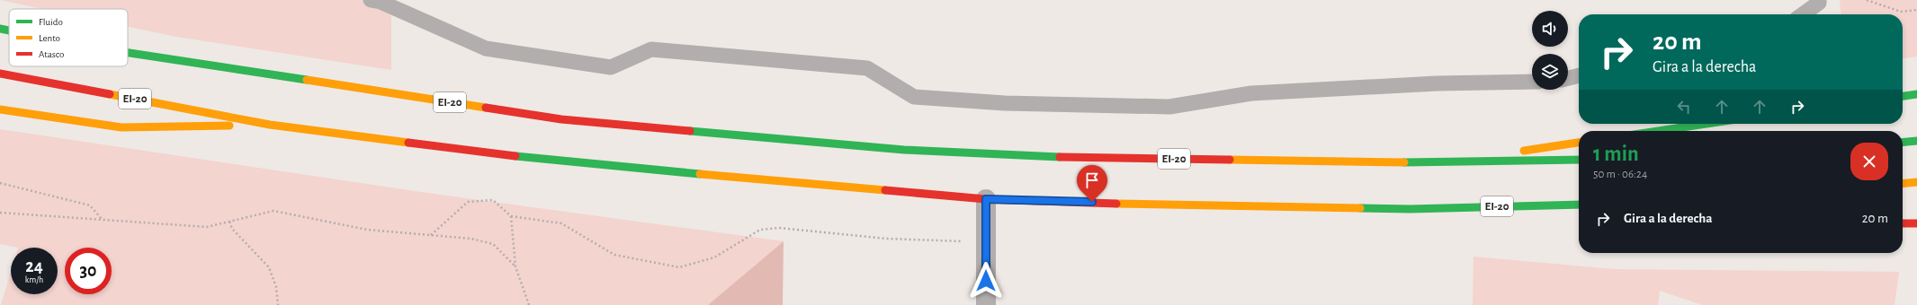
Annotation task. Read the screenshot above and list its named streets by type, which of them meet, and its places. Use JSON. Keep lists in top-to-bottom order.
{
  "streets": {
    "highway": ["EI-20"]
  },
  "legend": ["Fluido", "Lento", "Atasco"],
  "page": {
    "turn": ["20 m", "Gira a la derecha"],
    "heading": ["1 min", "50 m · 06:24"],
    "list": [
      {
        "name": "Gira a la derecha",
        "value": "20 m"
      }
    ],
    "speed": "24 km/h",
    "limit": "30"
  }
}
